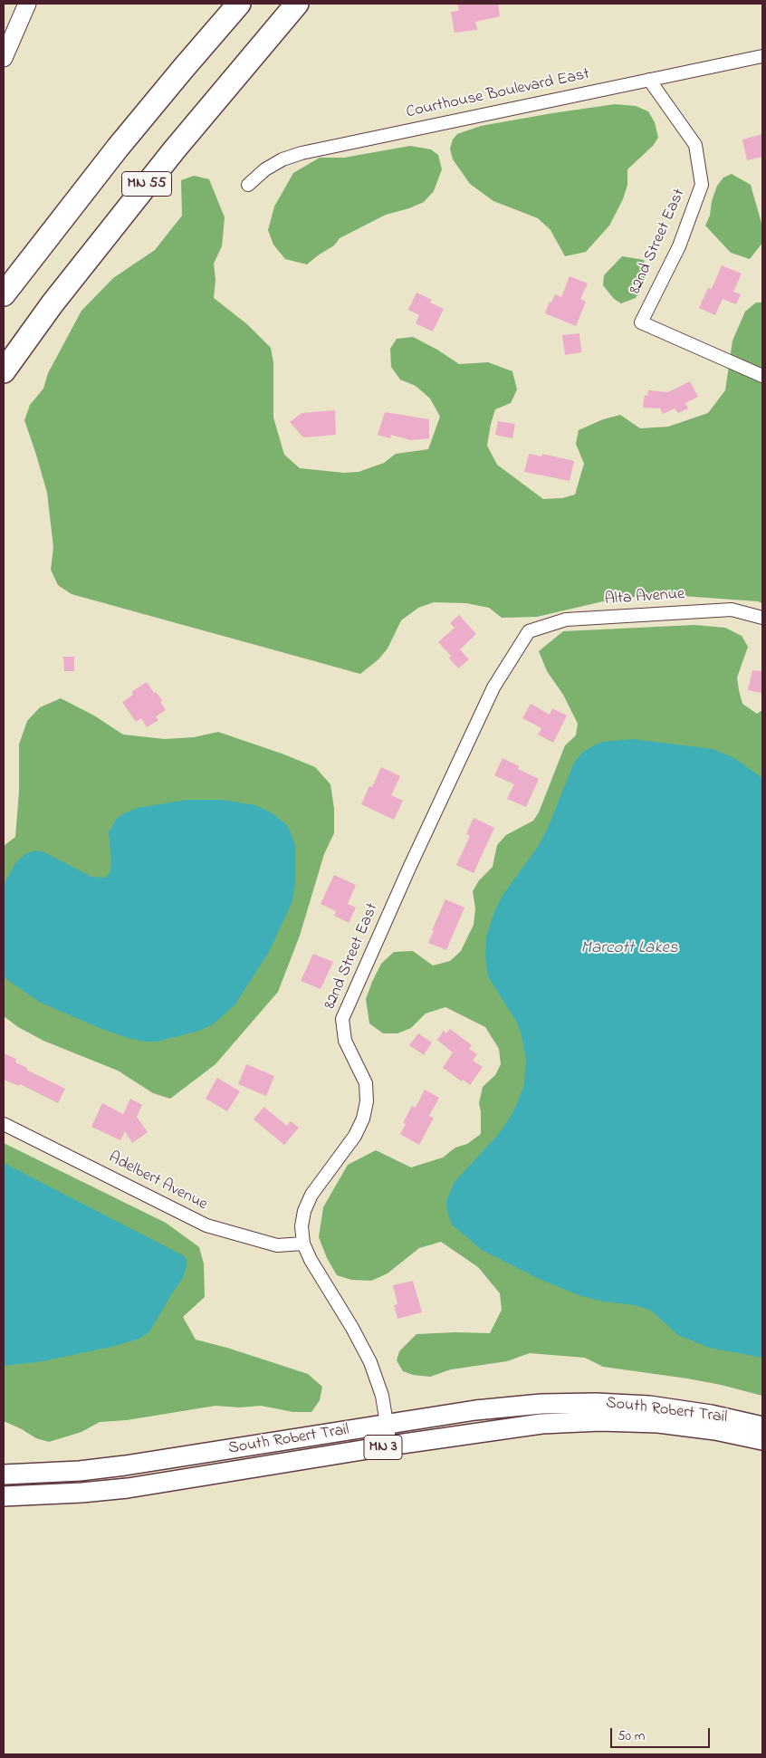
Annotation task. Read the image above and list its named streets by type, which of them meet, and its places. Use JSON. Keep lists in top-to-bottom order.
{
  "streets": {
    "highway": ["MN 55"],
    "main road": ["South Robert Trail", "MN 3"],
    "street": [
      "Courthouse Boulevard East",
      "82nd Street East",
      "Alta Avenue",
      "Adelbert Avenue"
    ]
  },
  "crossings": [
    ["Courthouse Boulevard East", "82nd Street East"],
    ["82nd Street East", "Alta Avenue"],
    ["82nd Street East", "Adelbert Avenue"],
    ["82nd Street East", "South Robert Trail"]
  ],
  "water": ["Marcott Lakes"],
  "scale_bar": "50 m"
}
